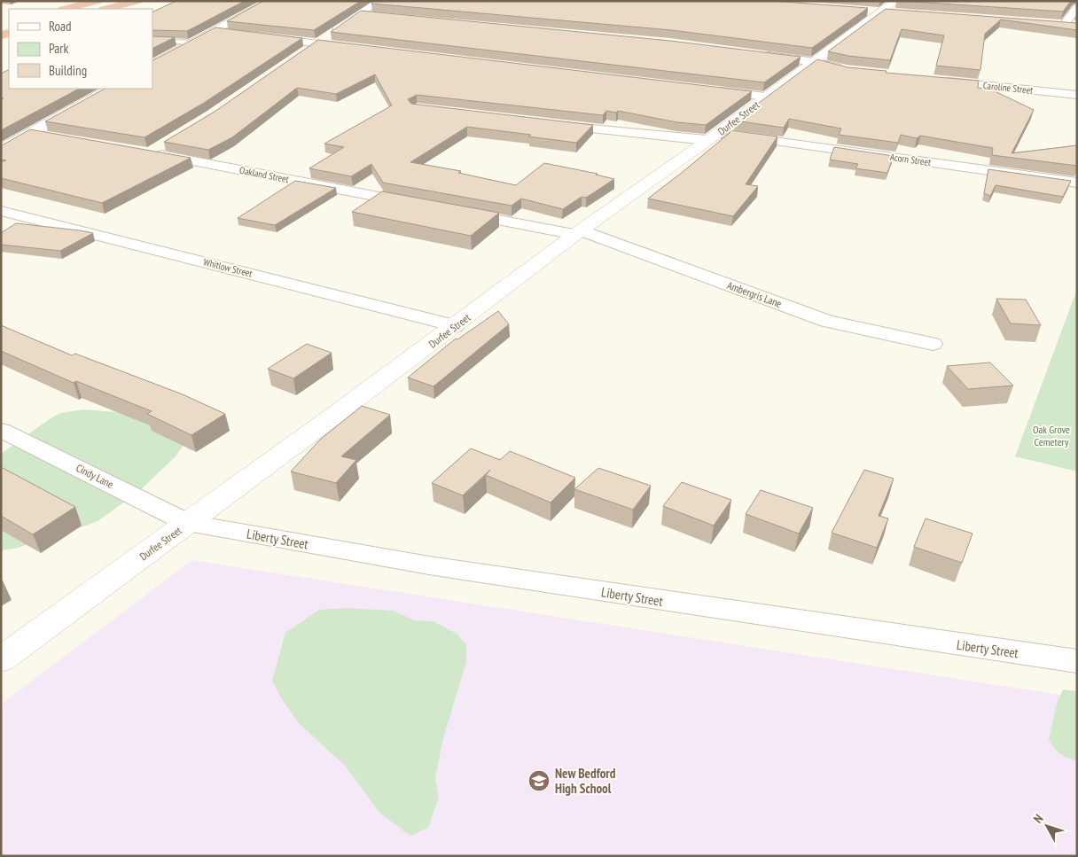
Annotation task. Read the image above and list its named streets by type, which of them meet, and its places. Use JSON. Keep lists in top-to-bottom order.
{
  "streets": {
    "street": [
      "Caroline Street",
      "Durfee Street",
      "Acorn Street",
      "Oakland Street",
      "Whitlow Street",
      "Ambergris Lane",
      "Cindy Lane",
      "Liberty Street"
    ]
  },
  "crossings": [
    ["Durfee Street", "Acorn Street"],
    ["Durfee Street", "Whitlow Street"],
    ["Durfee Street", "Ambergris Lane"],
    ["Durfee Street", "Cindy Lane"],
    ["Durfee Street", "Liberty Street"],
    ["Cindy Lane", "Liberty Street"]
  ],
  "parks": ["Oak Grove Cemetery"],
  "places": {
    "school or university": ["New Bedford High School"]
  },
  "legend": ["Road", "Park", "Building"],
  "north": "top left"
}
